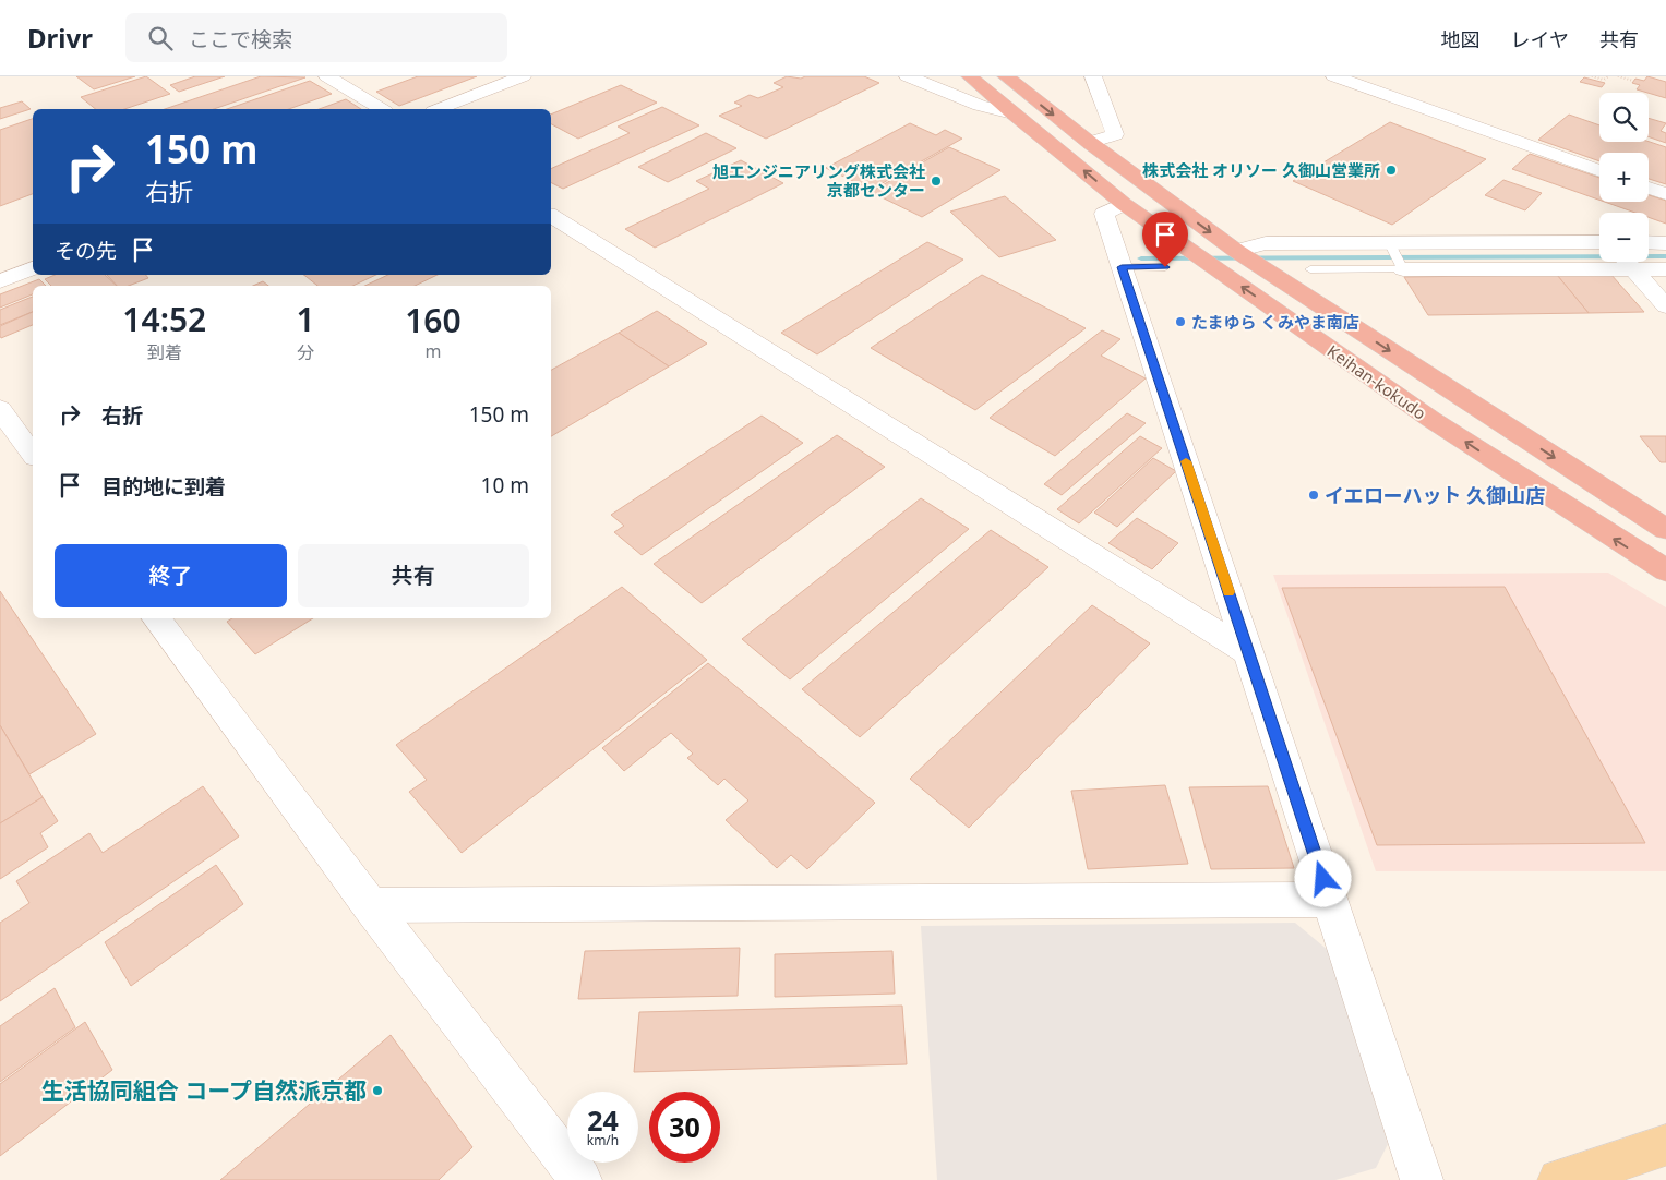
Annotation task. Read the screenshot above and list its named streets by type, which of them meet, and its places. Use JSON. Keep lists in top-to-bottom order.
{
  "streets": {
    "highway": ["Keihan-kokudo"]
  },
  "places": [
    "株式会社 オリソー 久御山営業所",
    "旭エンジニアリング株式会社 京都センター",
    "たまゆら くみやま南店",
    "イエローハット 久御山店",
    "生活協同組合 コープ自然派京都"
  ],
  "page": {
    "header": "Drivr",
    "search": "ここで検索",
    "nav": ["地図", "レイヤ", "共有"],
    "map_buttons": ["+", "−"],
    "turn": ["150 m", "右折"],
    "then": "その先",
    "eta": [
      "14:52",
      "到着",
      "1",
      "分",
      "160",
      "m"
    ],
    "list": [
      {
        "name": "右折",
        "value": "150 m"
      },
      {
        "name": "目的地に到着",
        "value": "10 m"
      }
    ],
    "buttons": ["終了", "共有"],
    "speed": "24 km/h",
    "limit": "30"
  }
}
